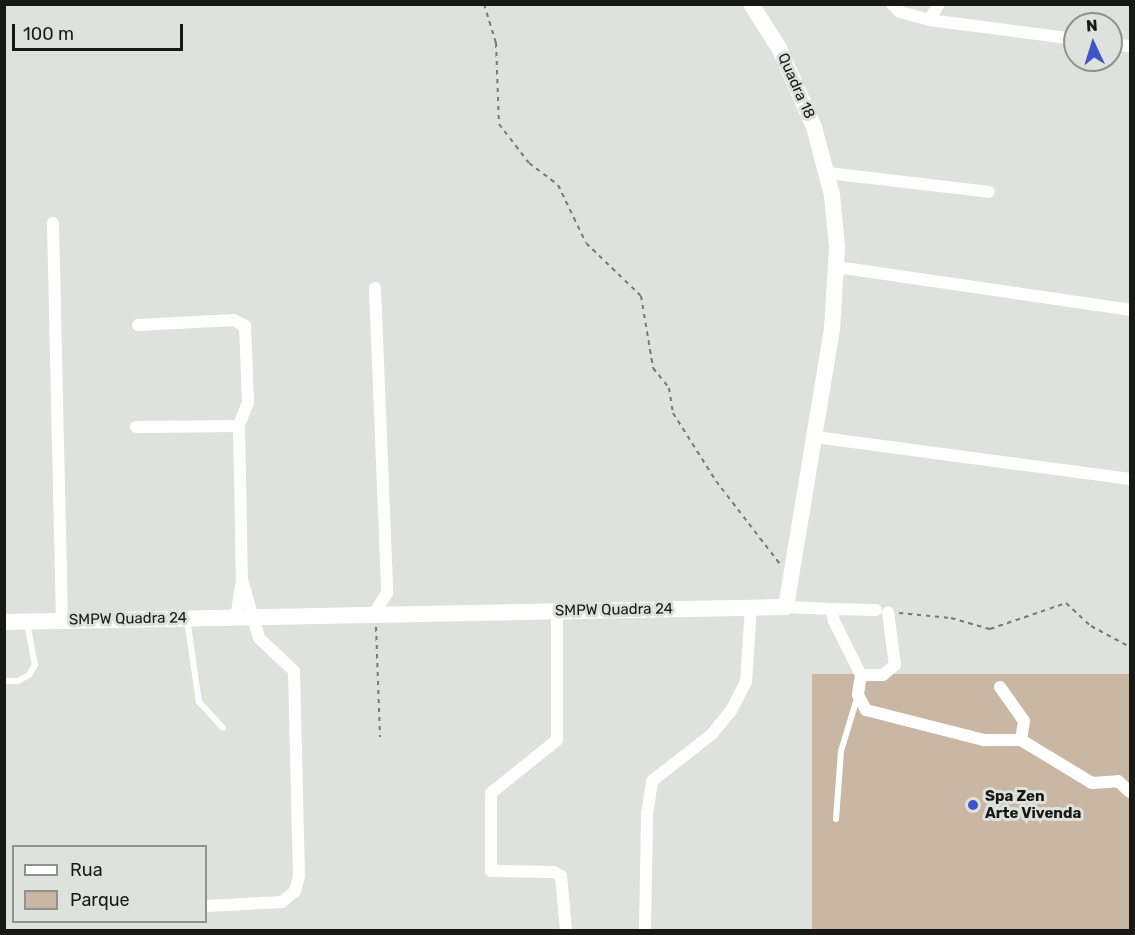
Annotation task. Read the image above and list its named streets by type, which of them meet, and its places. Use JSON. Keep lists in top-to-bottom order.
{
  "streets": {
    "street": ["Quadra 18", "SMPW Quadra 24"]
  },
  "places": ["Spa Zen Arte Vivenda"],
  "legend": ["Rua", "Parque"],
  "scale_bar": "100 m",
  "north": "top"
}
